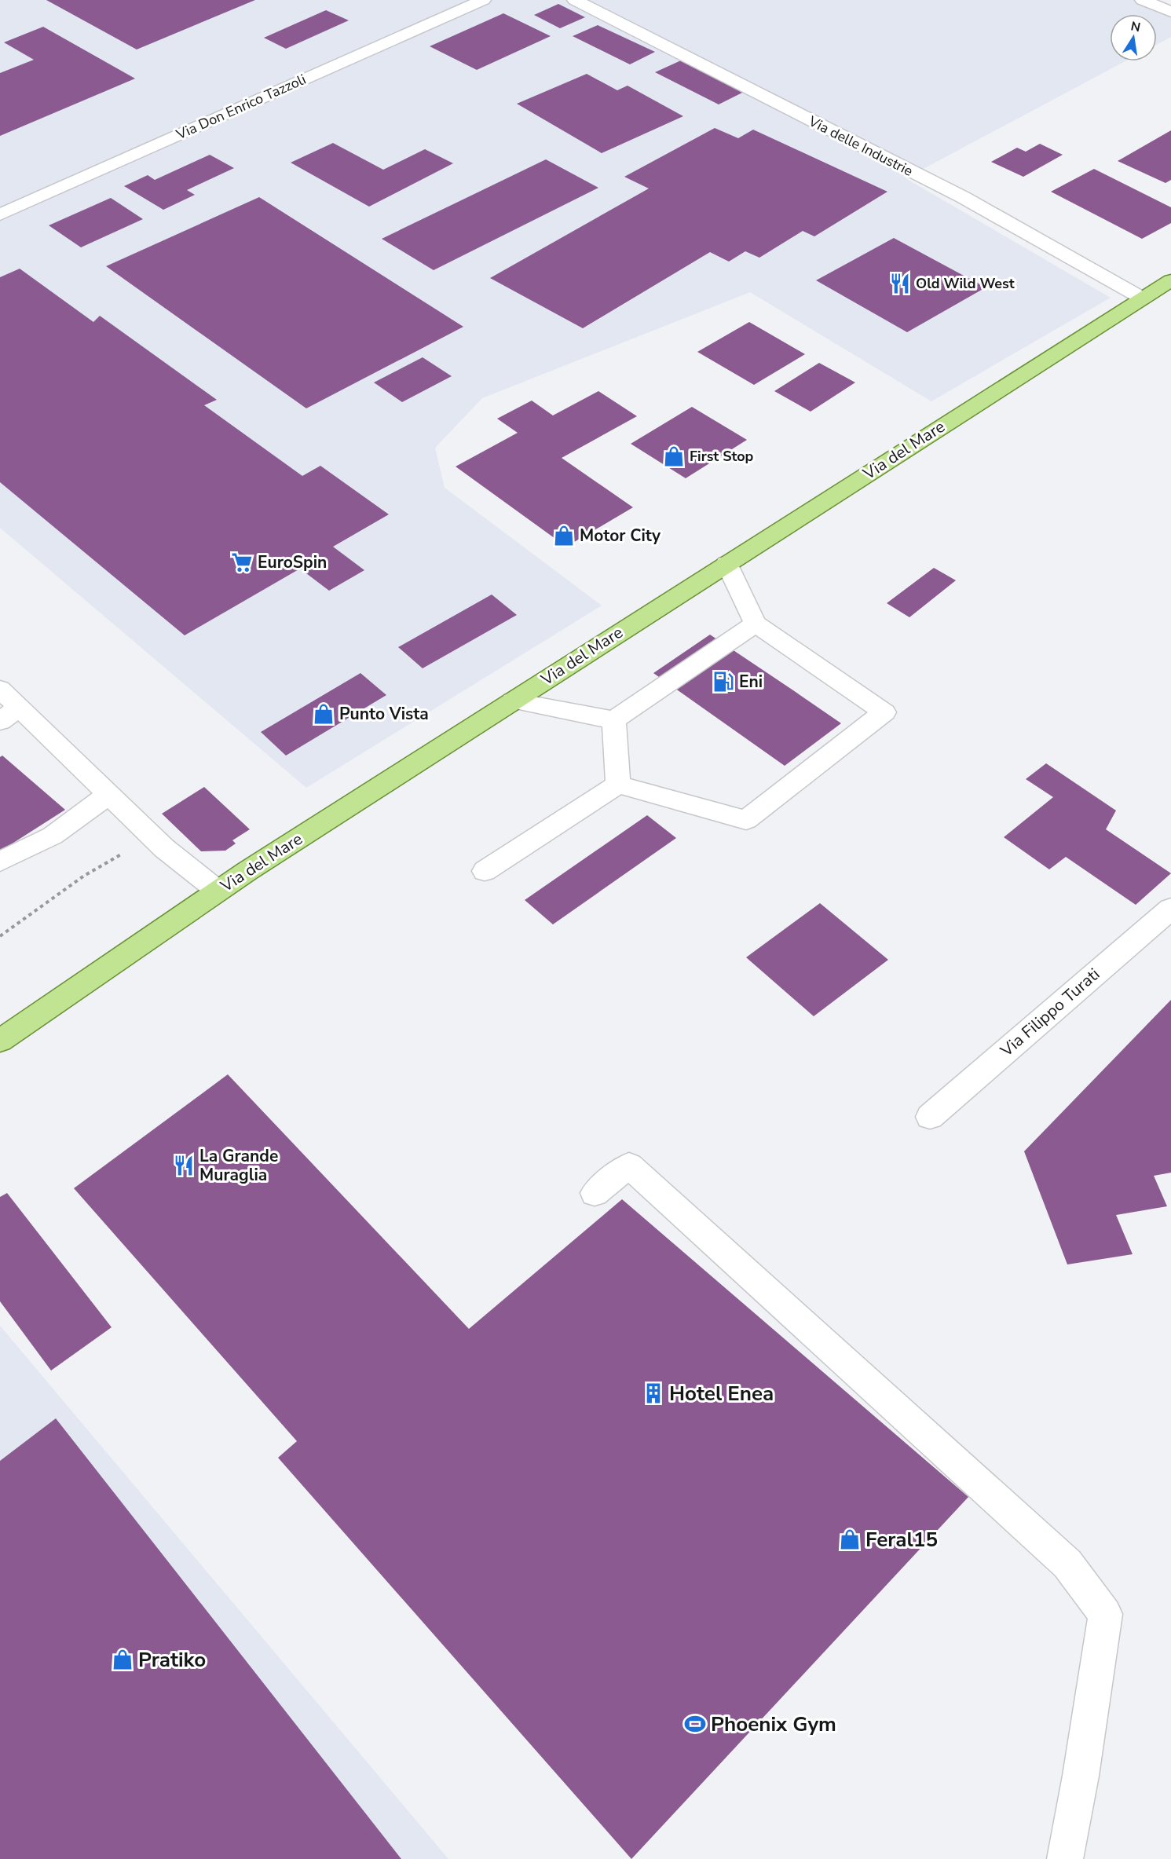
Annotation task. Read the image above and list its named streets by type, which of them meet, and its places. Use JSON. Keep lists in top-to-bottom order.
{
  "streets": {
    "main road": ["Via del Mare"],
    "street": ["Via Don Enrico Tazzoli", "Via delle Industrie", "Via Filippo Turati"]
  },
  "crossings": [
    ["Via delle Industrie", "Via del Mare"]
  ],
  "places": {
    "restaurant": ["Old Wild West", "La Grande Muraglia"],
    "shop": [
      "First Stop",
      "Motor City",
      "Punto Vista",
      "Feral15",
      "Pratiko"
    ],
    "supermarket": ["EuroSpin"],
    "fuel station": ["Eni"],
    "building": ["Hotel Enea"],
    "sports": ["Phoenix Gym"]
  },
  "north": "top"
}
